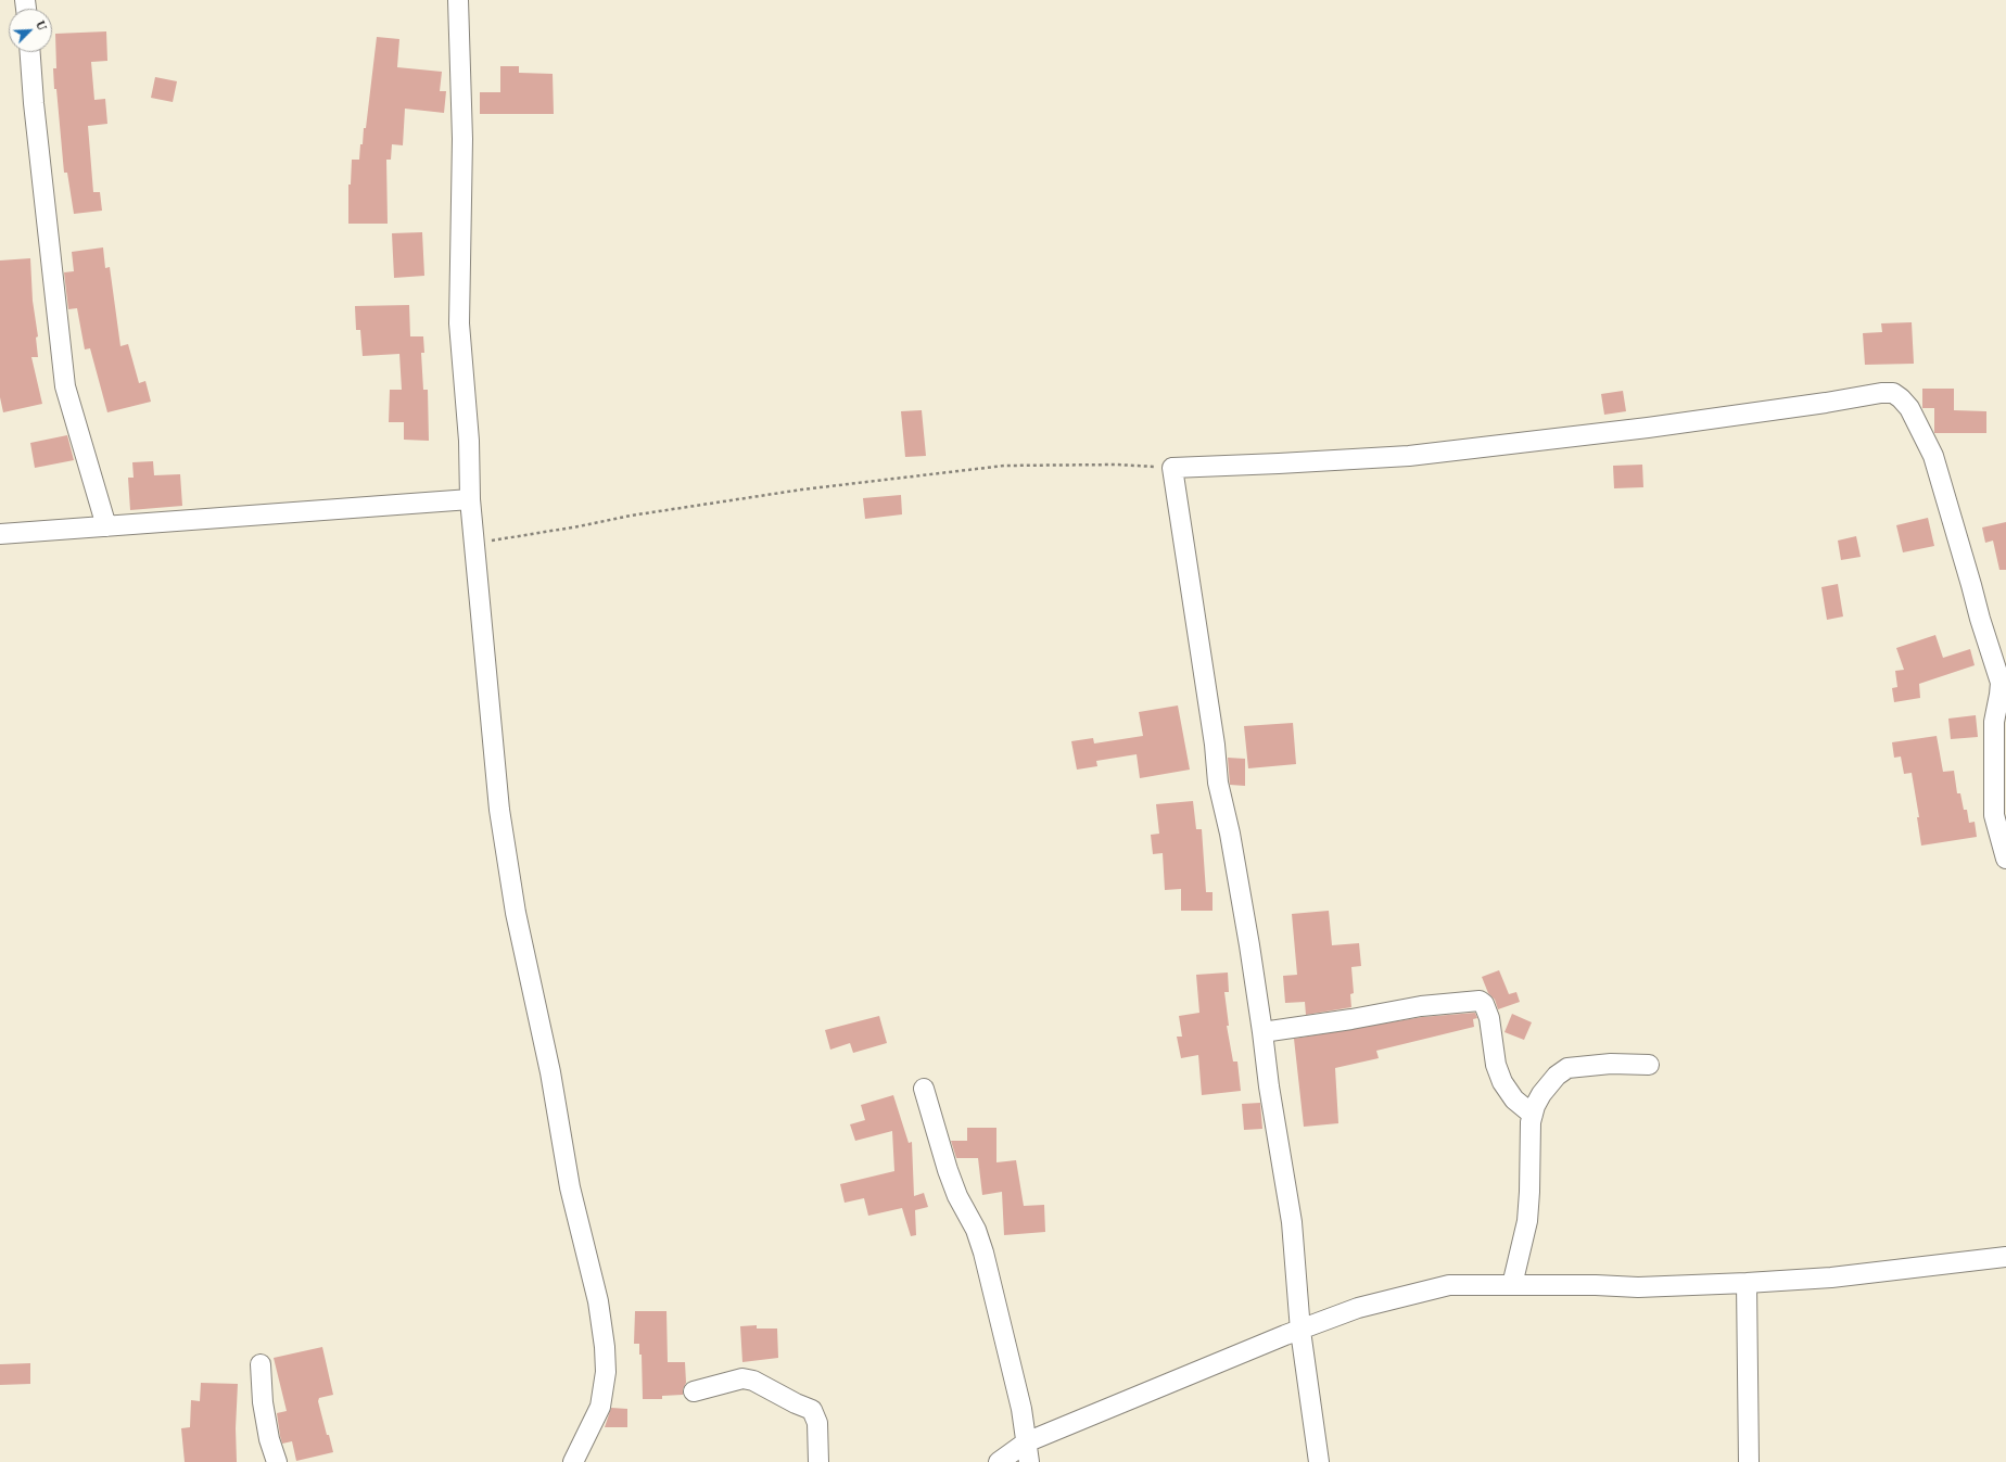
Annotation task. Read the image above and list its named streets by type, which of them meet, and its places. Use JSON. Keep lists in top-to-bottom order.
{
  "north": "top right"
}
